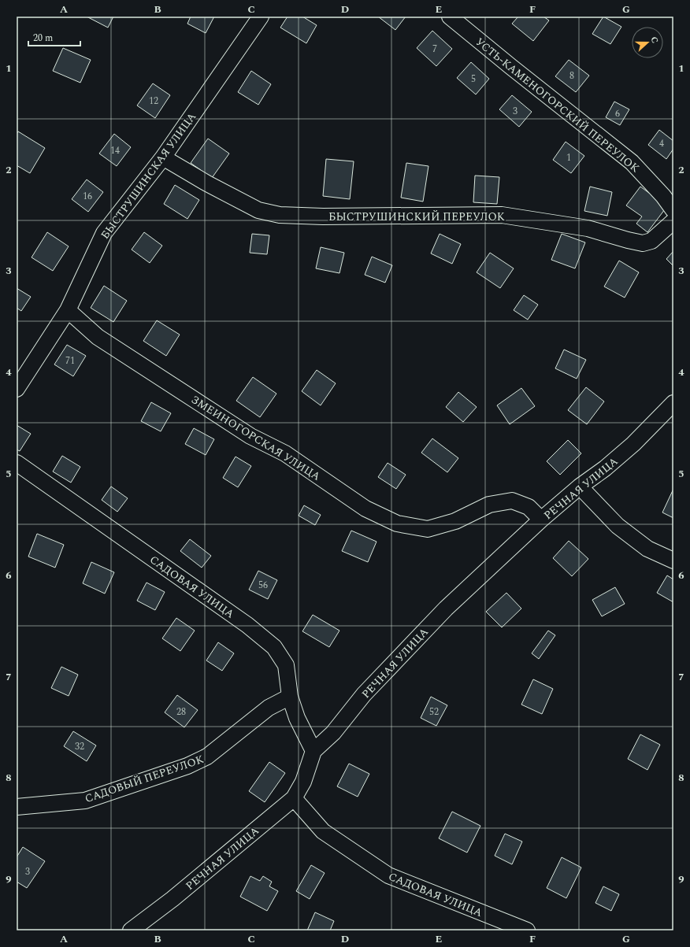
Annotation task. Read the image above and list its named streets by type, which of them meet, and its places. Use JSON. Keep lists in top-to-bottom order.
{
  "streets": {
    "street": [
      "УСТЬ-КАМЕНОГОРСКИЙ ПЕРЕУЛОК",
      "БЫСТРУШИНСКАЯ УЛИЦА",
      "БЫСТРУШИНСКИЙ ПЕРЕУЛОК",
      "ЗМЕИНОГОРСКАЯ УЛИЦА",
      "РЕЧНАЯ УЛИЦА",
      "САДОВАЯ УЛИЦА",
      "САДОВЫЙ ПЕРЕУЛОК"
    ]
  },
  "crossings": [
    ["БЫСТРУШИНСКАЯ УЛИЦА", "БЫСТРУШИНСКИЙ ПЕРЕУЛОК"],
    ["БЫСТРУШИНСКАЯ УЛИЦА", "ЗМЕИНОГОРСКАЯ УЛИЦА"],
    ["ЗМЕИНОГОРСКАЯ УЛИЦА", "РЕЧНАЯ УЛИЦА"],
    ["РЕЧНАЯ УЛИЦА", "САДОВАЯ УЛИЦА"],
    ["САДОВАЯ УЛИЦА", "САДОВЫЙ ПЕРЕУЛОК"]
  ],
  "house_numbers": [
    "7",
    "8",
    "5",
    "12",
    "3",
    "6",
    "4",
    "14",
    "1",
    "16",
    "71",
    "56",
    "28",
    "52",
    "32",
    "3"
  ],
  "scale_bar": "20 m",
  "north": "right",
  "grid": {
    "columns": [
      "A",
      "B",
      "C",
      "D",
      "E",
      "F",
      "G"
    ],
    "rows": [
      "1",
      "2",
      "3",
      "4",
      "5",
      "6",
      "7",
      "8",
      "9"
    ]
  }
}
